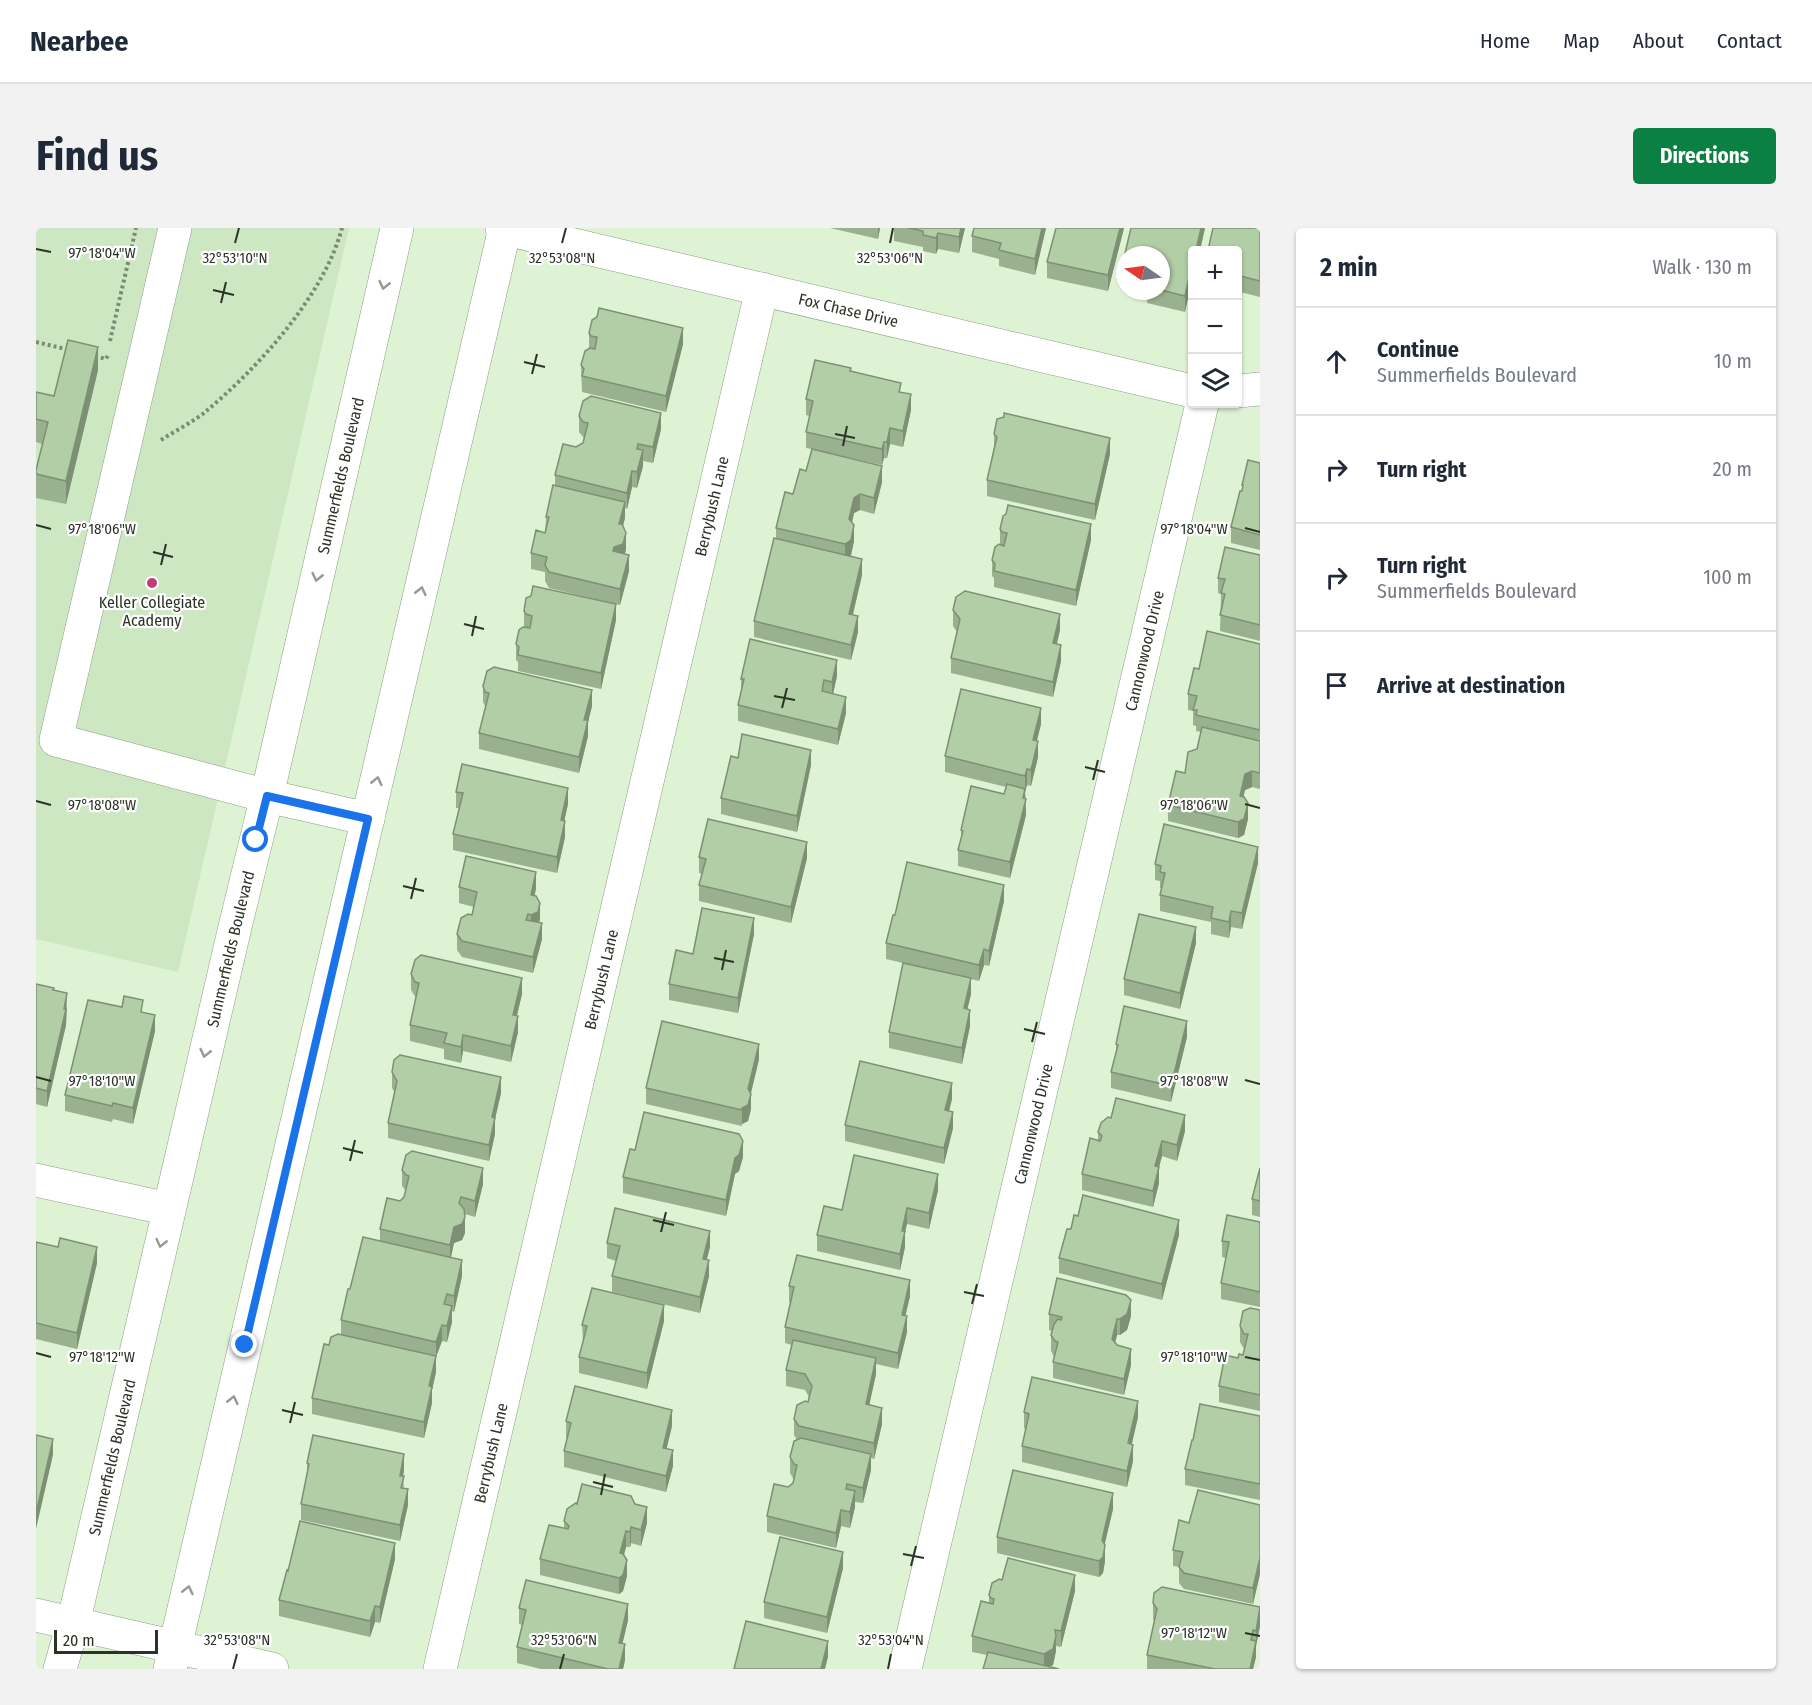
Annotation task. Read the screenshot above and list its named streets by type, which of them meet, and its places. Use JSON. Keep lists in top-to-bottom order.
{
  "streets": {
    "street": [
      "Fox Chase Drive",
      "Summerfields Boulevard",
      "Berrybush Lane",
      "Cannonwood Drive"
    ]
  },
  "crossings": [
    ["Fox Chase Drive", "Berrybush Lane"]
  ],
  "places": ["Keller Collegiate Academy"],
  "scale_bar": "20 m",
  "north": "left",
  "page": {
    "header": "Nearbee",
    "nav": [
      "Home",
      "Map",
      "About",
      "Contact"
    ],
    "buttons": "Directions",
    "title": "Find us",
    "heading": ["2 min", "Walk · 130 m"],
    "map_buttons": ["+", "−"],
    "list": [
      ["Continue", "Summerfields Boulevard", "10 m"],
      ["Turn right", "20 m"],
      ["Turn right", "Summerfields Boulevard", "100 m"],
      "Arrive at destination"
    ],
    "scale": "20 m"
  },
  "coordinates": [
    "97°18'04\"W",
    "32°53'10\"N",
    "32°53'08\"N",
    "32°53'06\"N",
    "97°18'06\"W",
    "97°18'08\"W",
    "97°18'10\"W",
    "97°18'12\"W",
    "32°53'04\"N"
  ]
}
